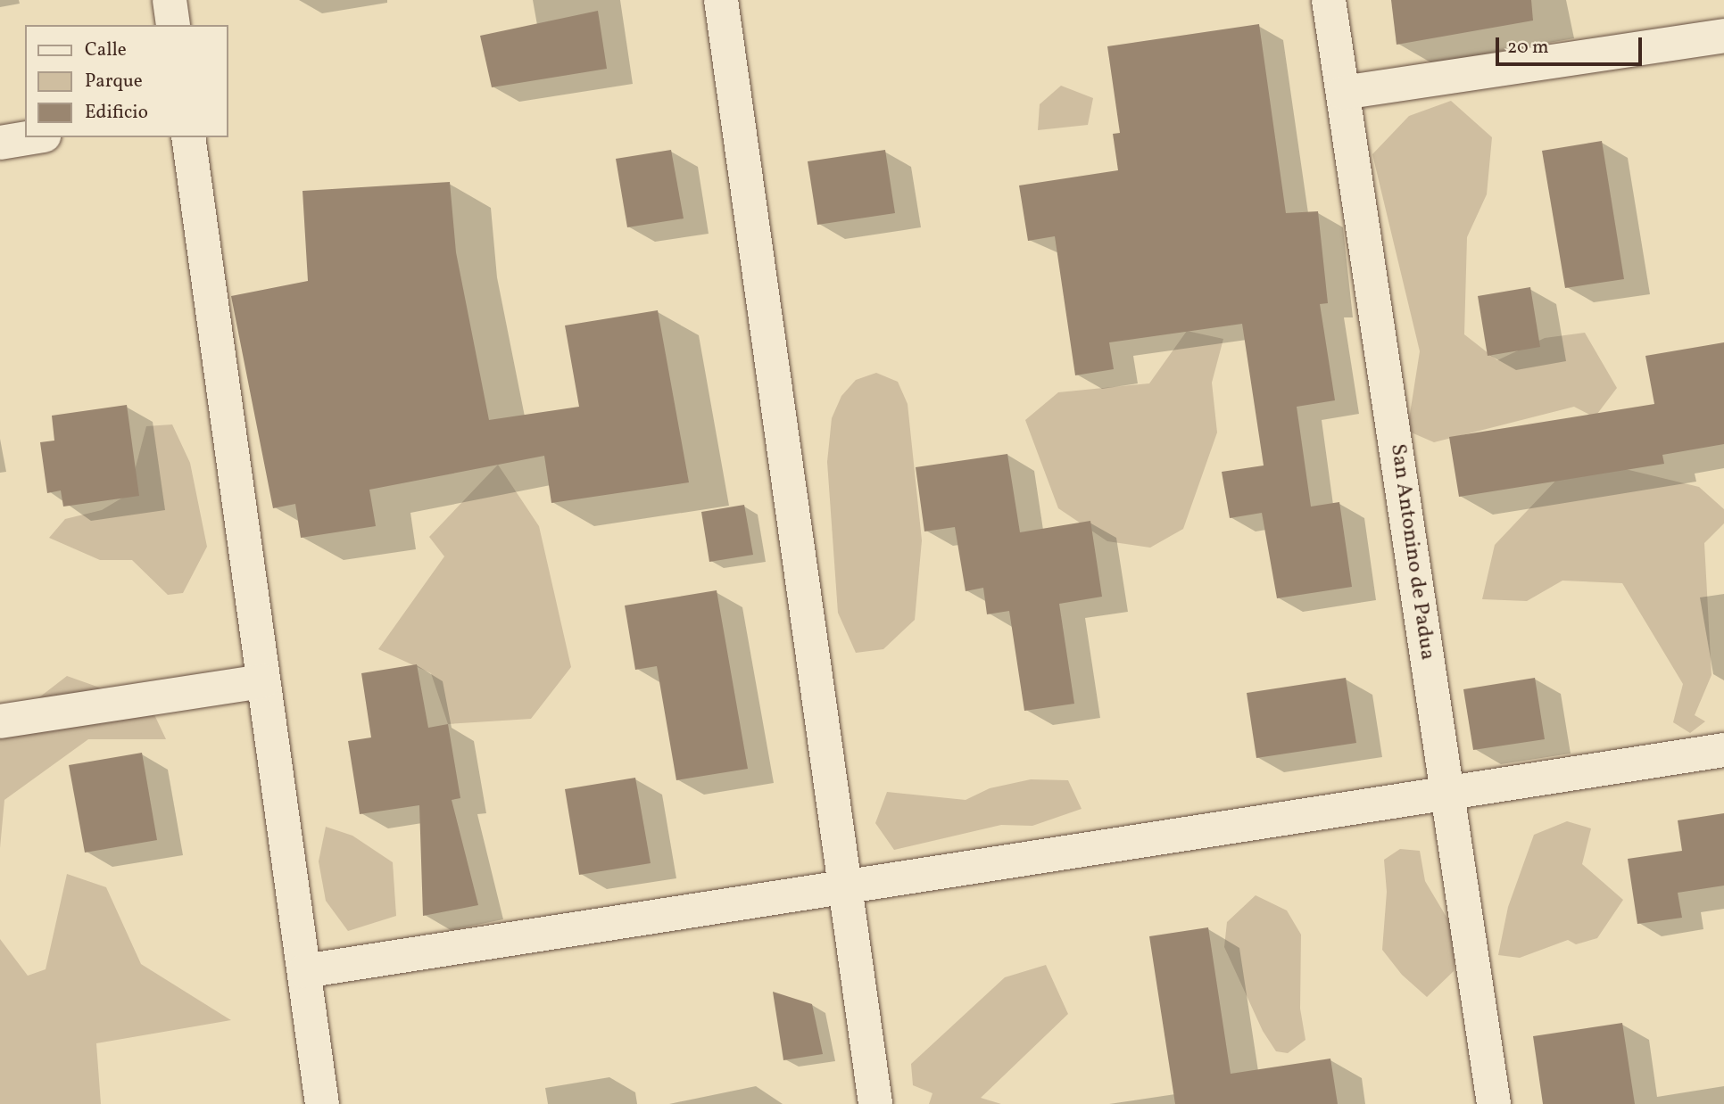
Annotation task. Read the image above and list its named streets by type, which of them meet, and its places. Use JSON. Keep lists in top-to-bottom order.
{
  "streets": {
    "street": ["San Antonino de Padua"]
  },
  "legend": ["Calle", "Parque", "Edificio"],
  "scale_bar": "20 m"
}
